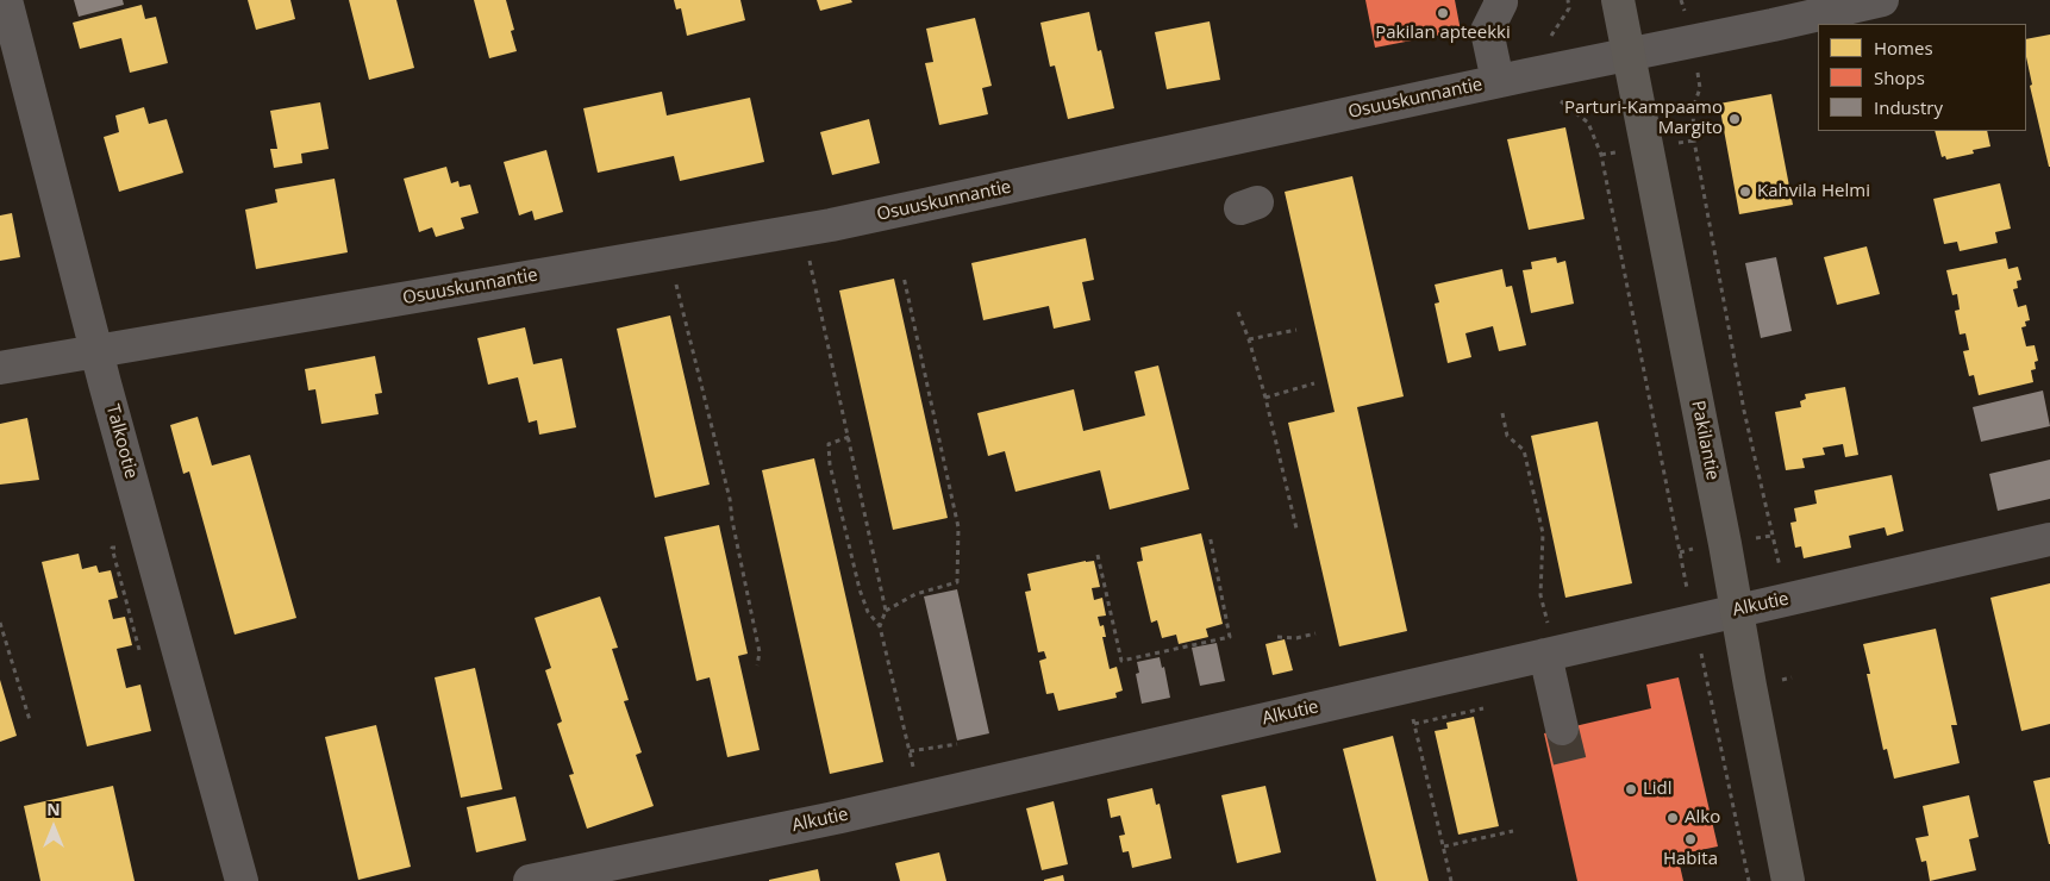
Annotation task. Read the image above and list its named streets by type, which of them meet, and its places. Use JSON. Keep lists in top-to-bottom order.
{
  "streets": {
    "main road": ["Pakilantie"],
    "street": ["Osuuskunnantie", "Talkootie", "Alkutie"]
  },
  "crossings": [
    ["Osuuskunnantie", "Pakilantie"],
    ["Osuuskunnantie", "Talkootie"],
    ["Pakilantie", "Alkutie"]
  ],
  "places": [
    "Pakilan apteekki",
    "Parturi-Kampaamo Margito",
    "Kahvila Helmi",
    "Lidl",
    "Alko",
    "Habita"
  ],
  "legend": ["Homes", "Shops", "Industry"],
  "north": "top"
}
